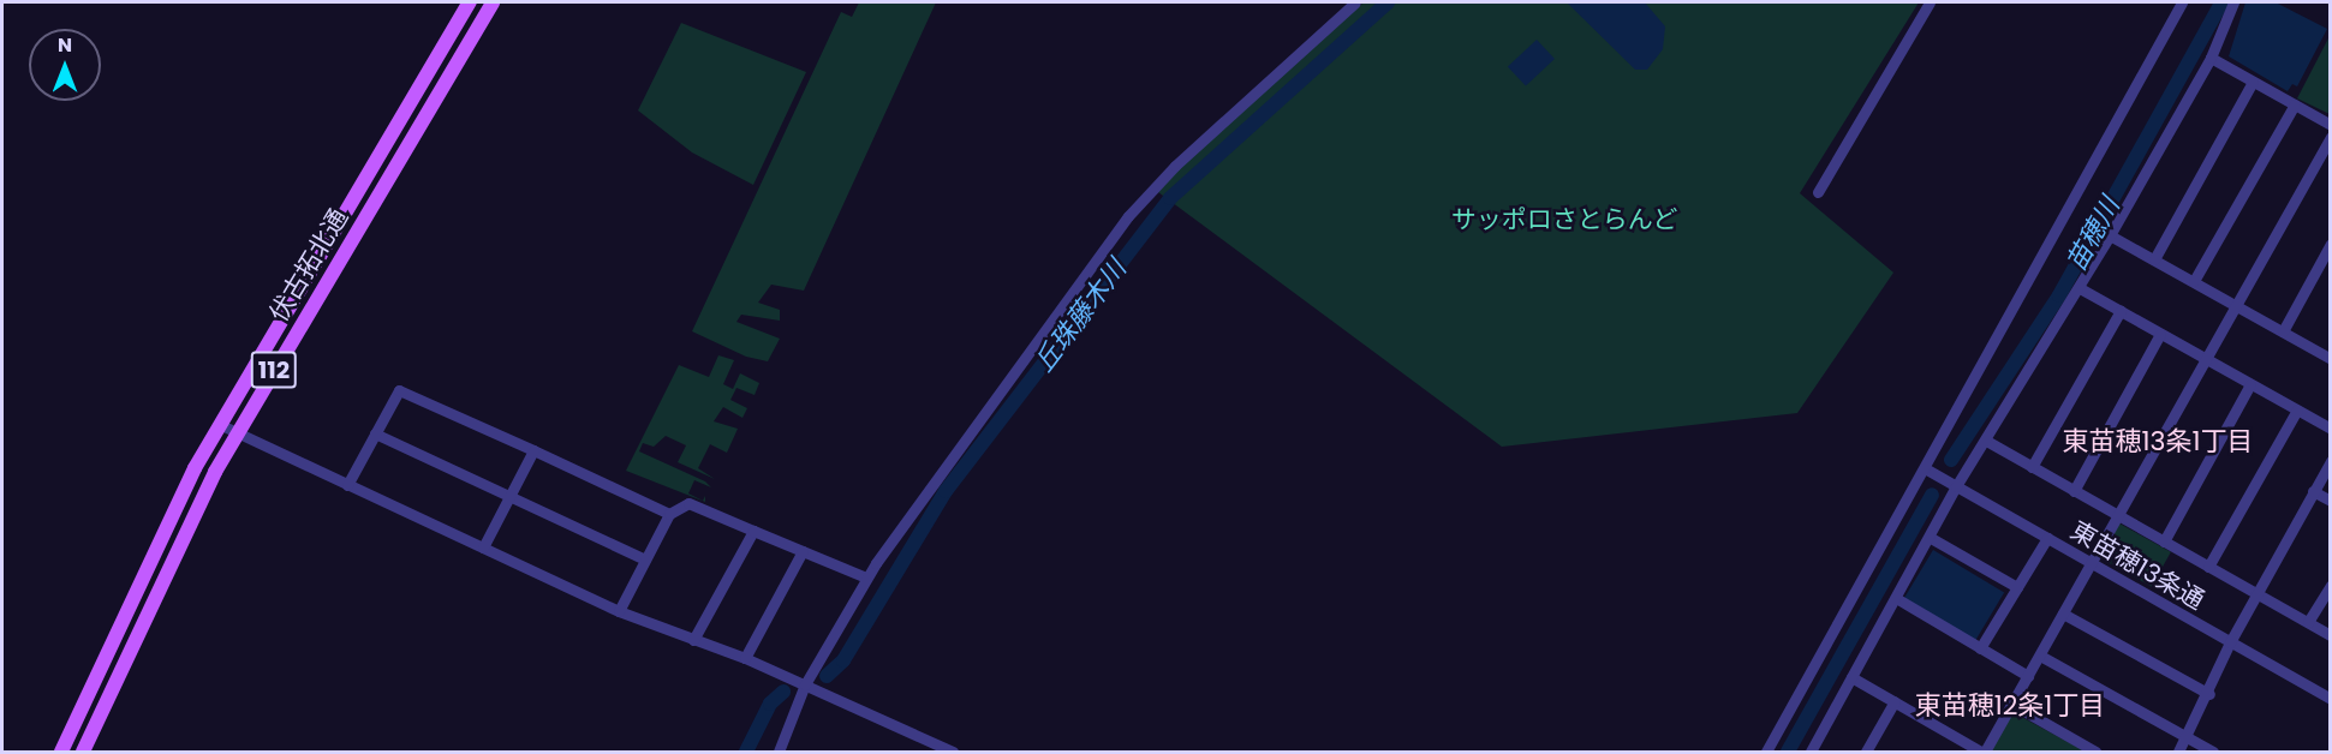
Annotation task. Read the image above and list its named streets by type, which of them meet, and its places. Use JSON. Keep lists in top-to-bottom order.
{
  "streets": {
    "main road": ["伏古拓北通", "112"],
    "street": ["東苗穂13条通"]
  },
  "districts": ["東苗穂13条1丁目", "東苗穂12条1丁目"],
  "water": ["苗穂川", "丘珠藤木川"],
  "parks": ["サッポロさとらんど"],
  "north": "top"
}
